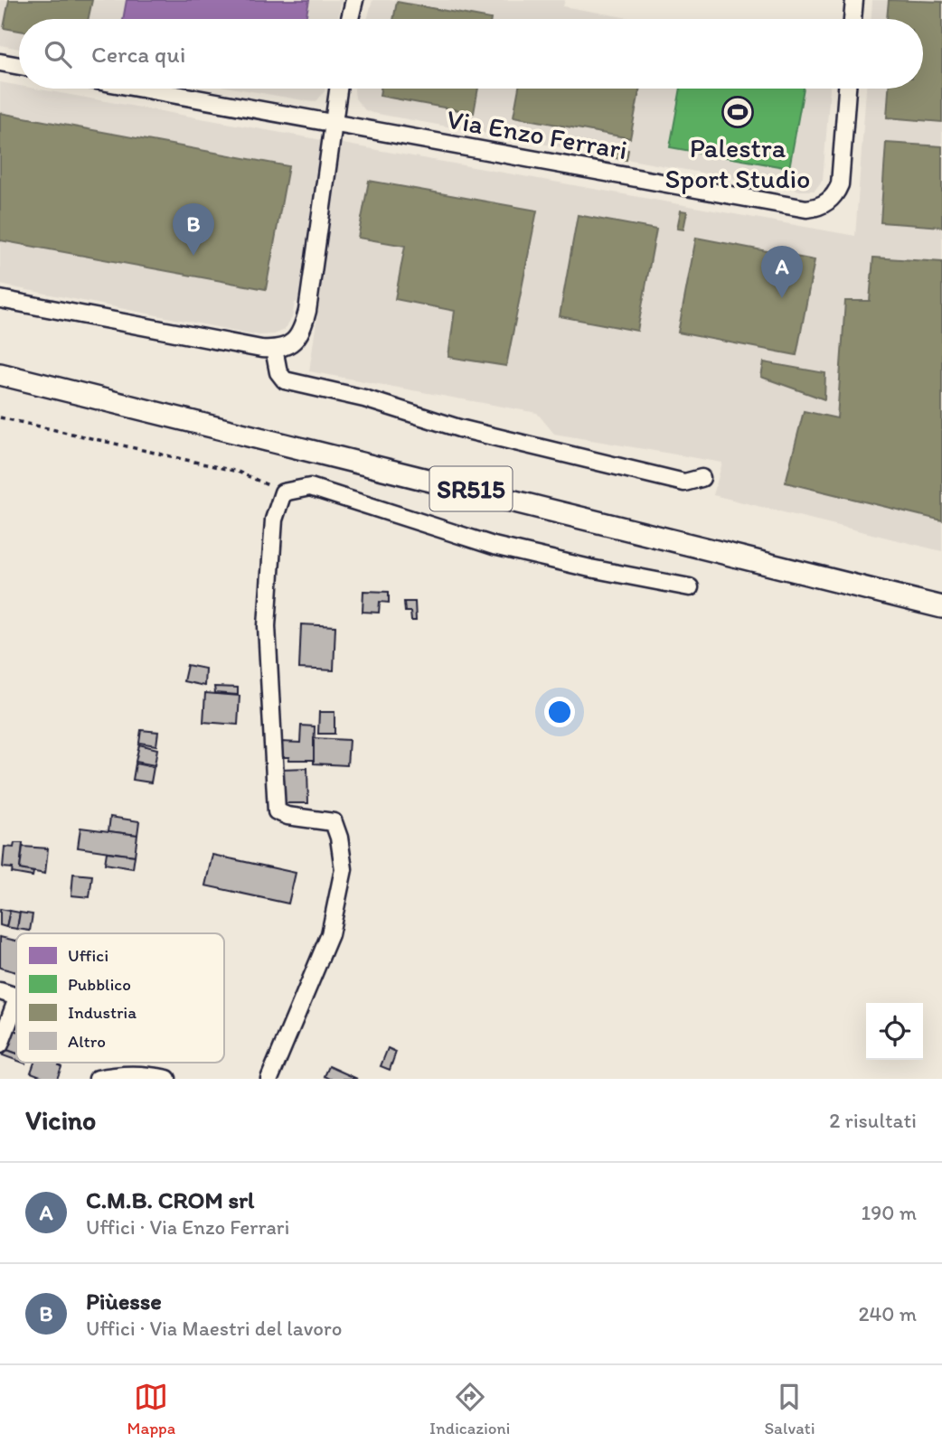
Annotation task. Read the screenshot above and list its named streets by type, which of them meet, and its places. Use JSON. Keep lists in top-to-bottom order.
{
  "streets": {
    "main road": ["SR515"],
    "street": ["Via Enzo Ferrari"]
  },
  "places": {
    "sports": ["Palestra Sport Studio"]
  },
  "legend": [
    "Uffici",
    "Pubblico",
    "Industria",
    "Altro"
  ],
  "page": {
    "search": "Cerca qui",
    "pins": ["B", "A"],
    "heading": ["Vicino", "2 risultati"],
    "list": [
      {
        "mark": "A",
        "name": "C.M.B. CROM srl",
        "note": "Uffici · Via Enzo Ferrari",
        "value": "190 m"
      },
      {
        "mark": "B",
        "name": "Piùesse",
        "note": "Uffici · Via Maestri del lavoro",
        "value": "240 m"
      }
    ],
    "nav": ["Mappa", "Indicazioni", "Salvati"]
  }
}
